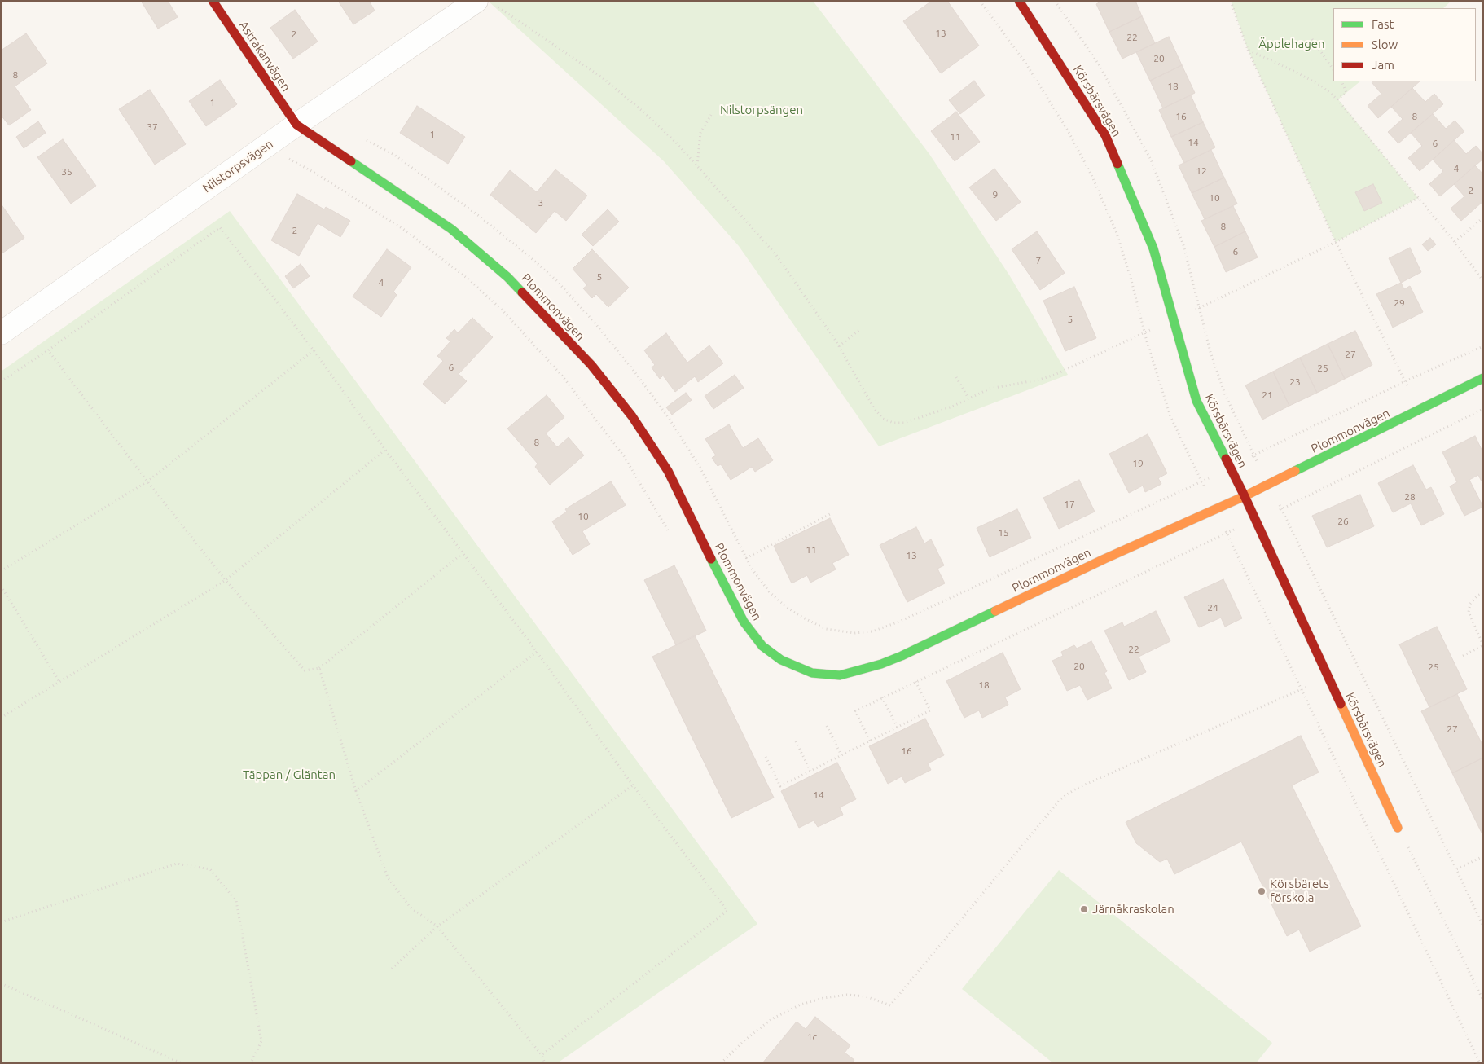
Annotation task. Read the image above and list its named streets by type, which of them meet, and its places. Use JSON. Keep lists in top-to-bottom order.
{
  "streets": {
    "street": [
      "Astrakanvägen",
      "Körsbärsvägen",
      "Nilstorpsvägen",
      "Plommonvägen"
    ]
  },
  "crossings": [
    ["Astrakanvägen", "Nilstorpsvägen"],
    ["Astrakanvägen", "Plommonvägen"],
    ["Körsbärsvägen", "Plommonvägen"],
    ["Nilstorpsvägen", "Plommonvägen"]
  ],
  "parks": ["Äpplehagen", "Nilstorpsängen", "Täppan / Gläntan"],
  "places": ["Körsbärets förskola", "Järnåkraskolan"],
  "house_numbers": [
    "13",
    "2",
    "22",
    "20",
    "8",
    "18",
    "1",
    "16",
    "8",
    "37",
    "1",
    "11",
    "14",
    "6",
    "4",
    "12",
    "35",
    "2",
    "9",
    "10",
    "3",
    "8",
    "2",
    "6",
    "7",
    "5",
    "4",
    "29",
    "5",
    "27",
    "6",
    "25",
    "23",
    "21",
    "8",
    "19",
    "28",
    "17",
    "10",
    "26",
    "15",
    "11",
    "13",
    "24",
    "22",
    "20",
    "25",
    "18",
    "27",
    "16",
    "14",
    "1c"
  ],
  "legend": ["Fast", "Slow", "Jam"]
}
